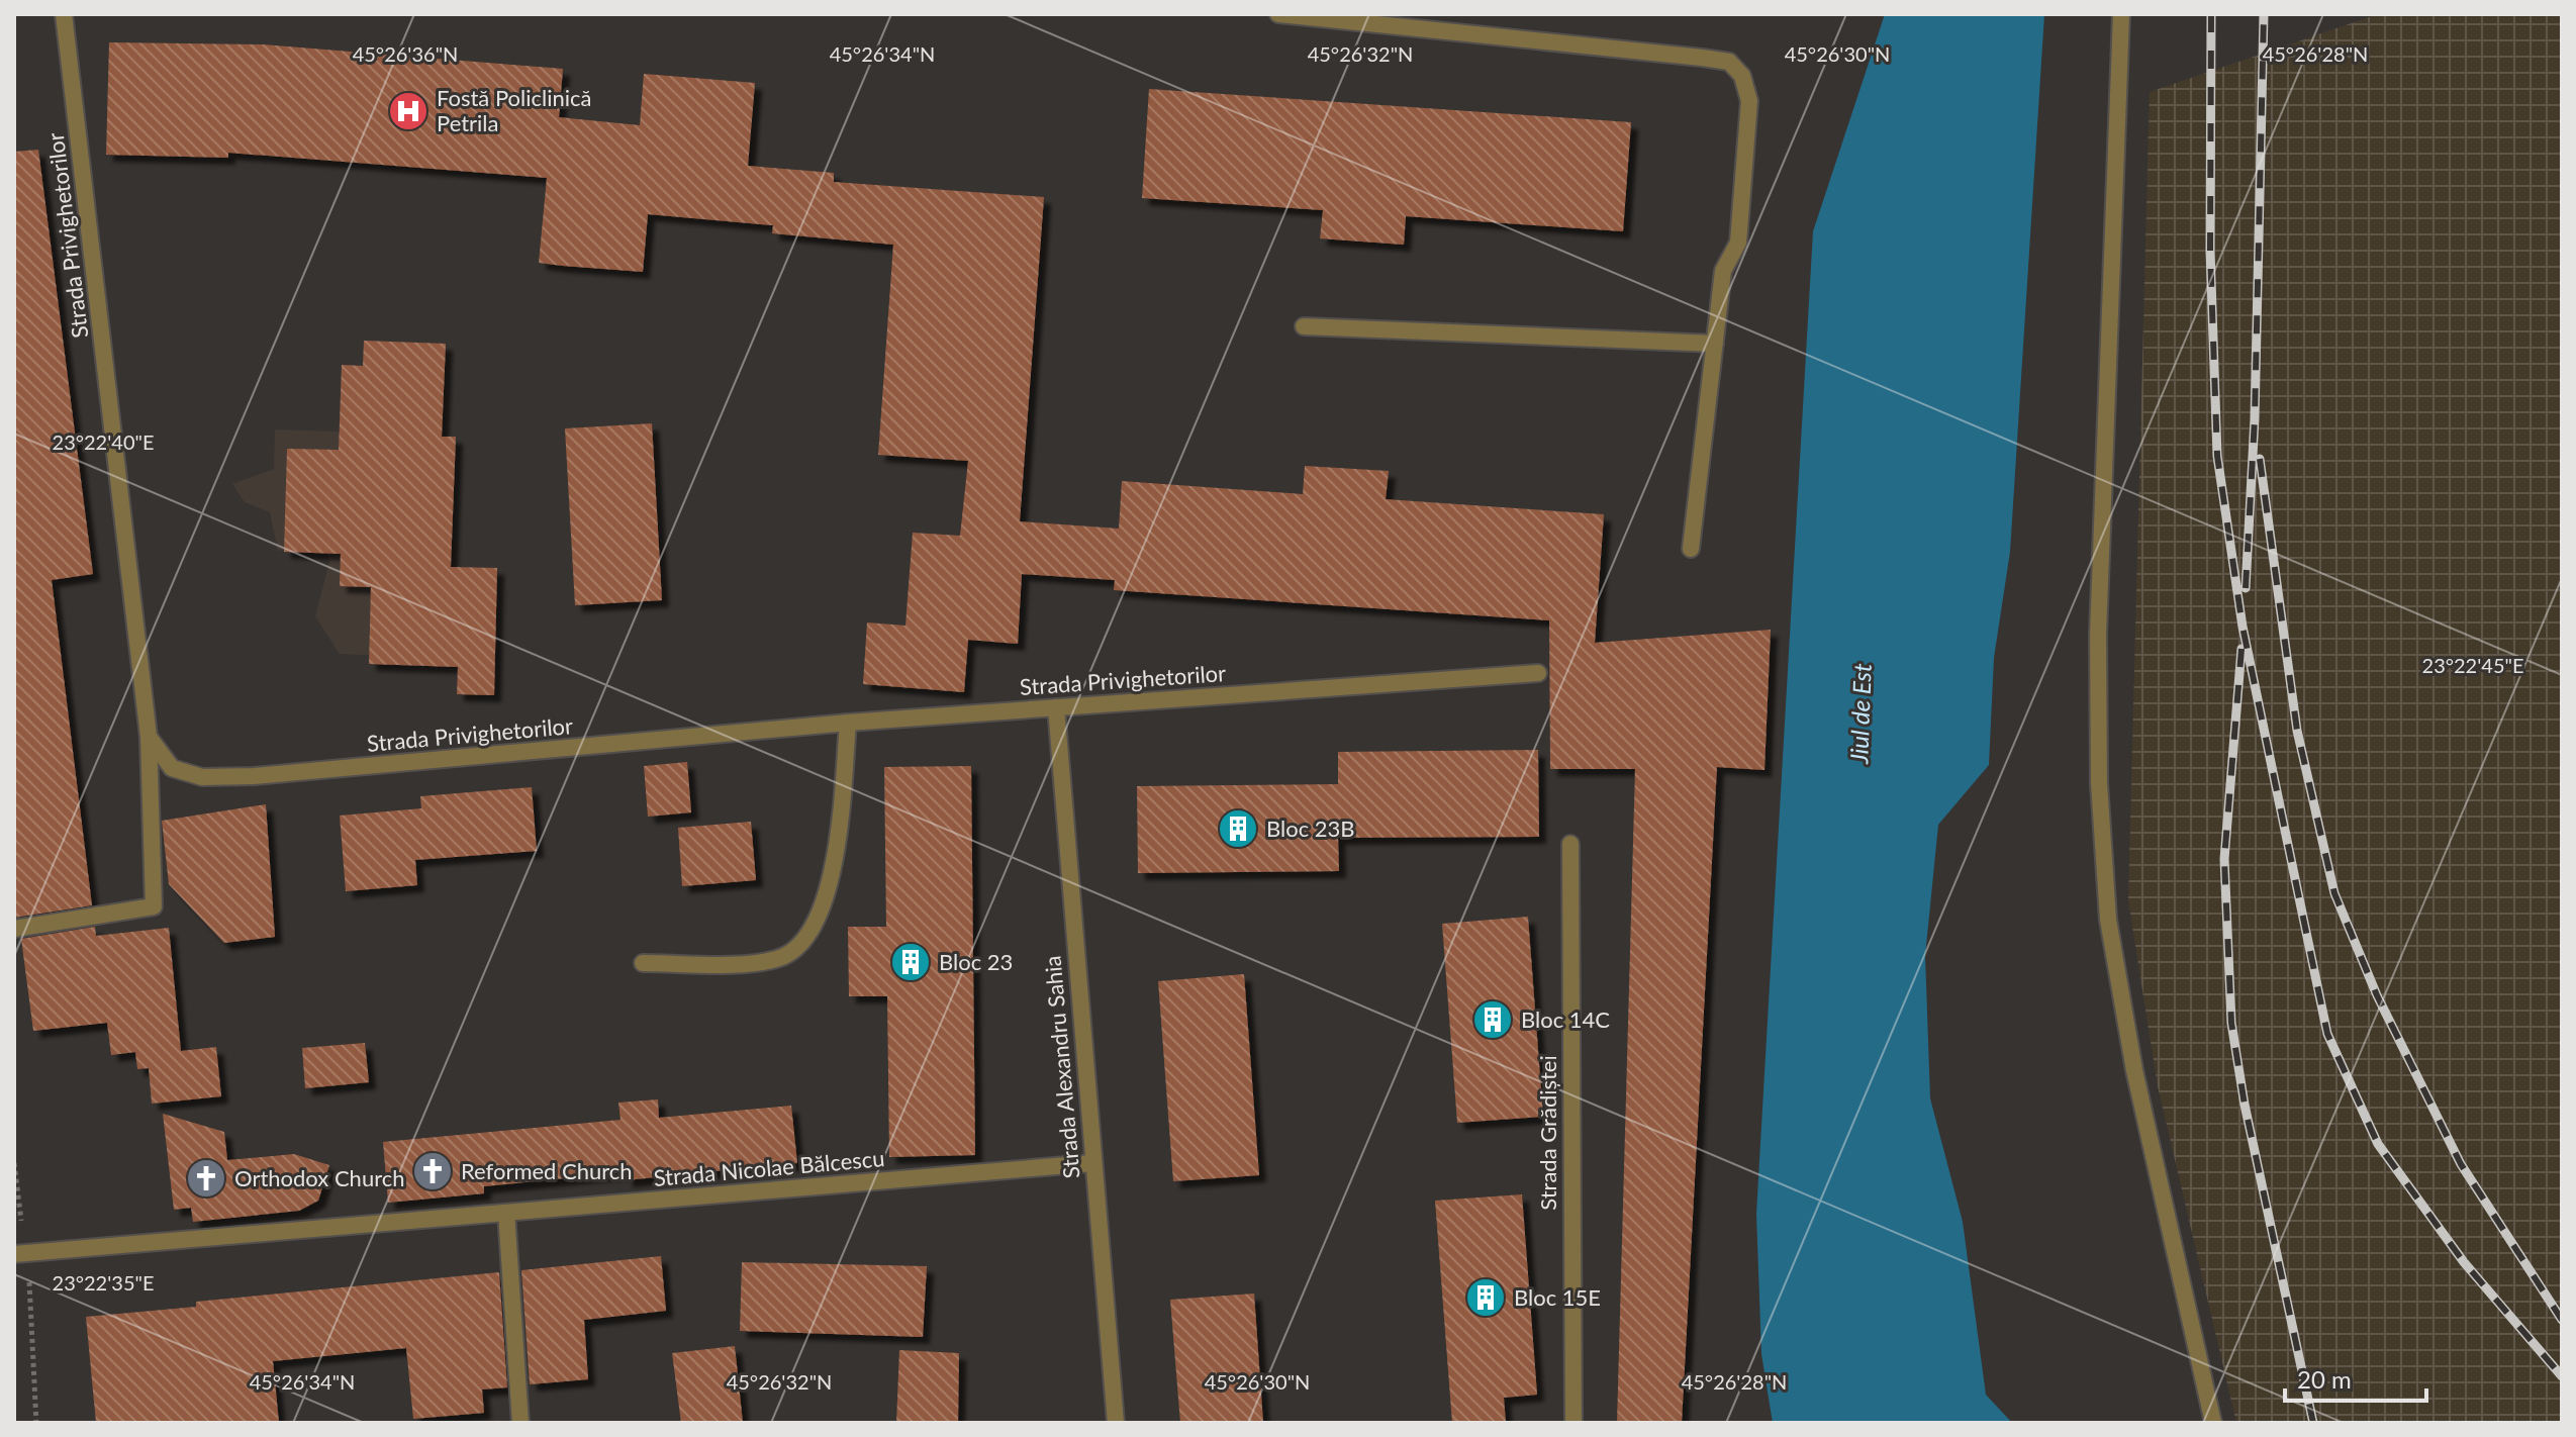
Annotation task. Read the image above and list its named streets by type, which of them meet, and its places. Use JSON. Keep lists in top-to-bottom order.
{
  "streets": {
    "street": [
      "Strada Privighetorilor",
      "Strada Alexandru Sahia",
      "Strada Grădiștei",
      "Strada Nicolae Bălcescu"
    ]
  },
  "crossings": [
    ["Strada Privighetorilor", "Strada Alexandru Sahia"],
    ["Strada Alexandru Sahia", "Strada Nicolae Bălcescu"]
  ],
  "water": ["Jiul de Est"],
  "places": {
    "hospital": ["Fostă Policlinică Petrila"],
    "building": [
      "Bloc 23B",
      "Bloc 23",
      "Bloc 14C",
      "Bloc 15E"
    ],
    "church": ["Reformed Church", "Orthodox Church"]
  },
  "scale_bar": "20 m",
  "coordinates": [
    "45°26'36\"N",
    "45°26'34\"N",
    "45°26'32\"N",
    "45°26'30\"N",
    "45°26'28\"N",
    "23°22'40\"E",
    "23°22'45\"E",
    "23°22'35\"E"
  ]
}
